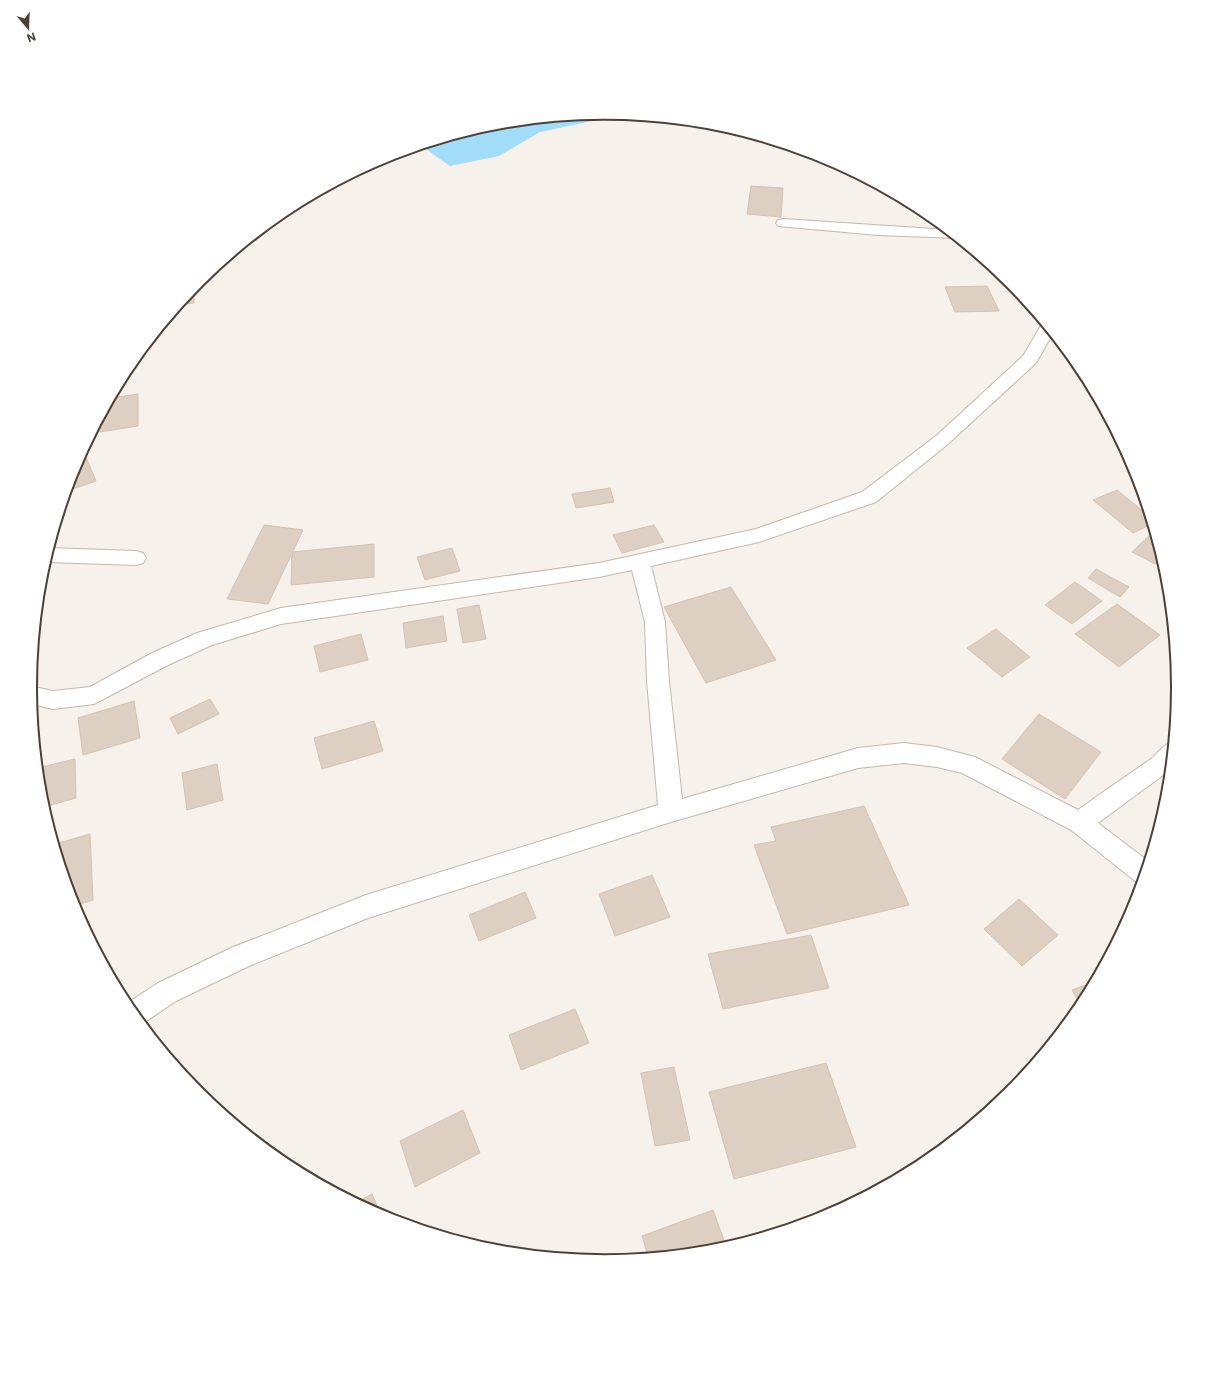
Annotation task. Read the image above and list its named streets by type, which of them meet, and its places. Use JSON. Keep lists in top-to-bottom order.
{
  "north": "bottom"
}
